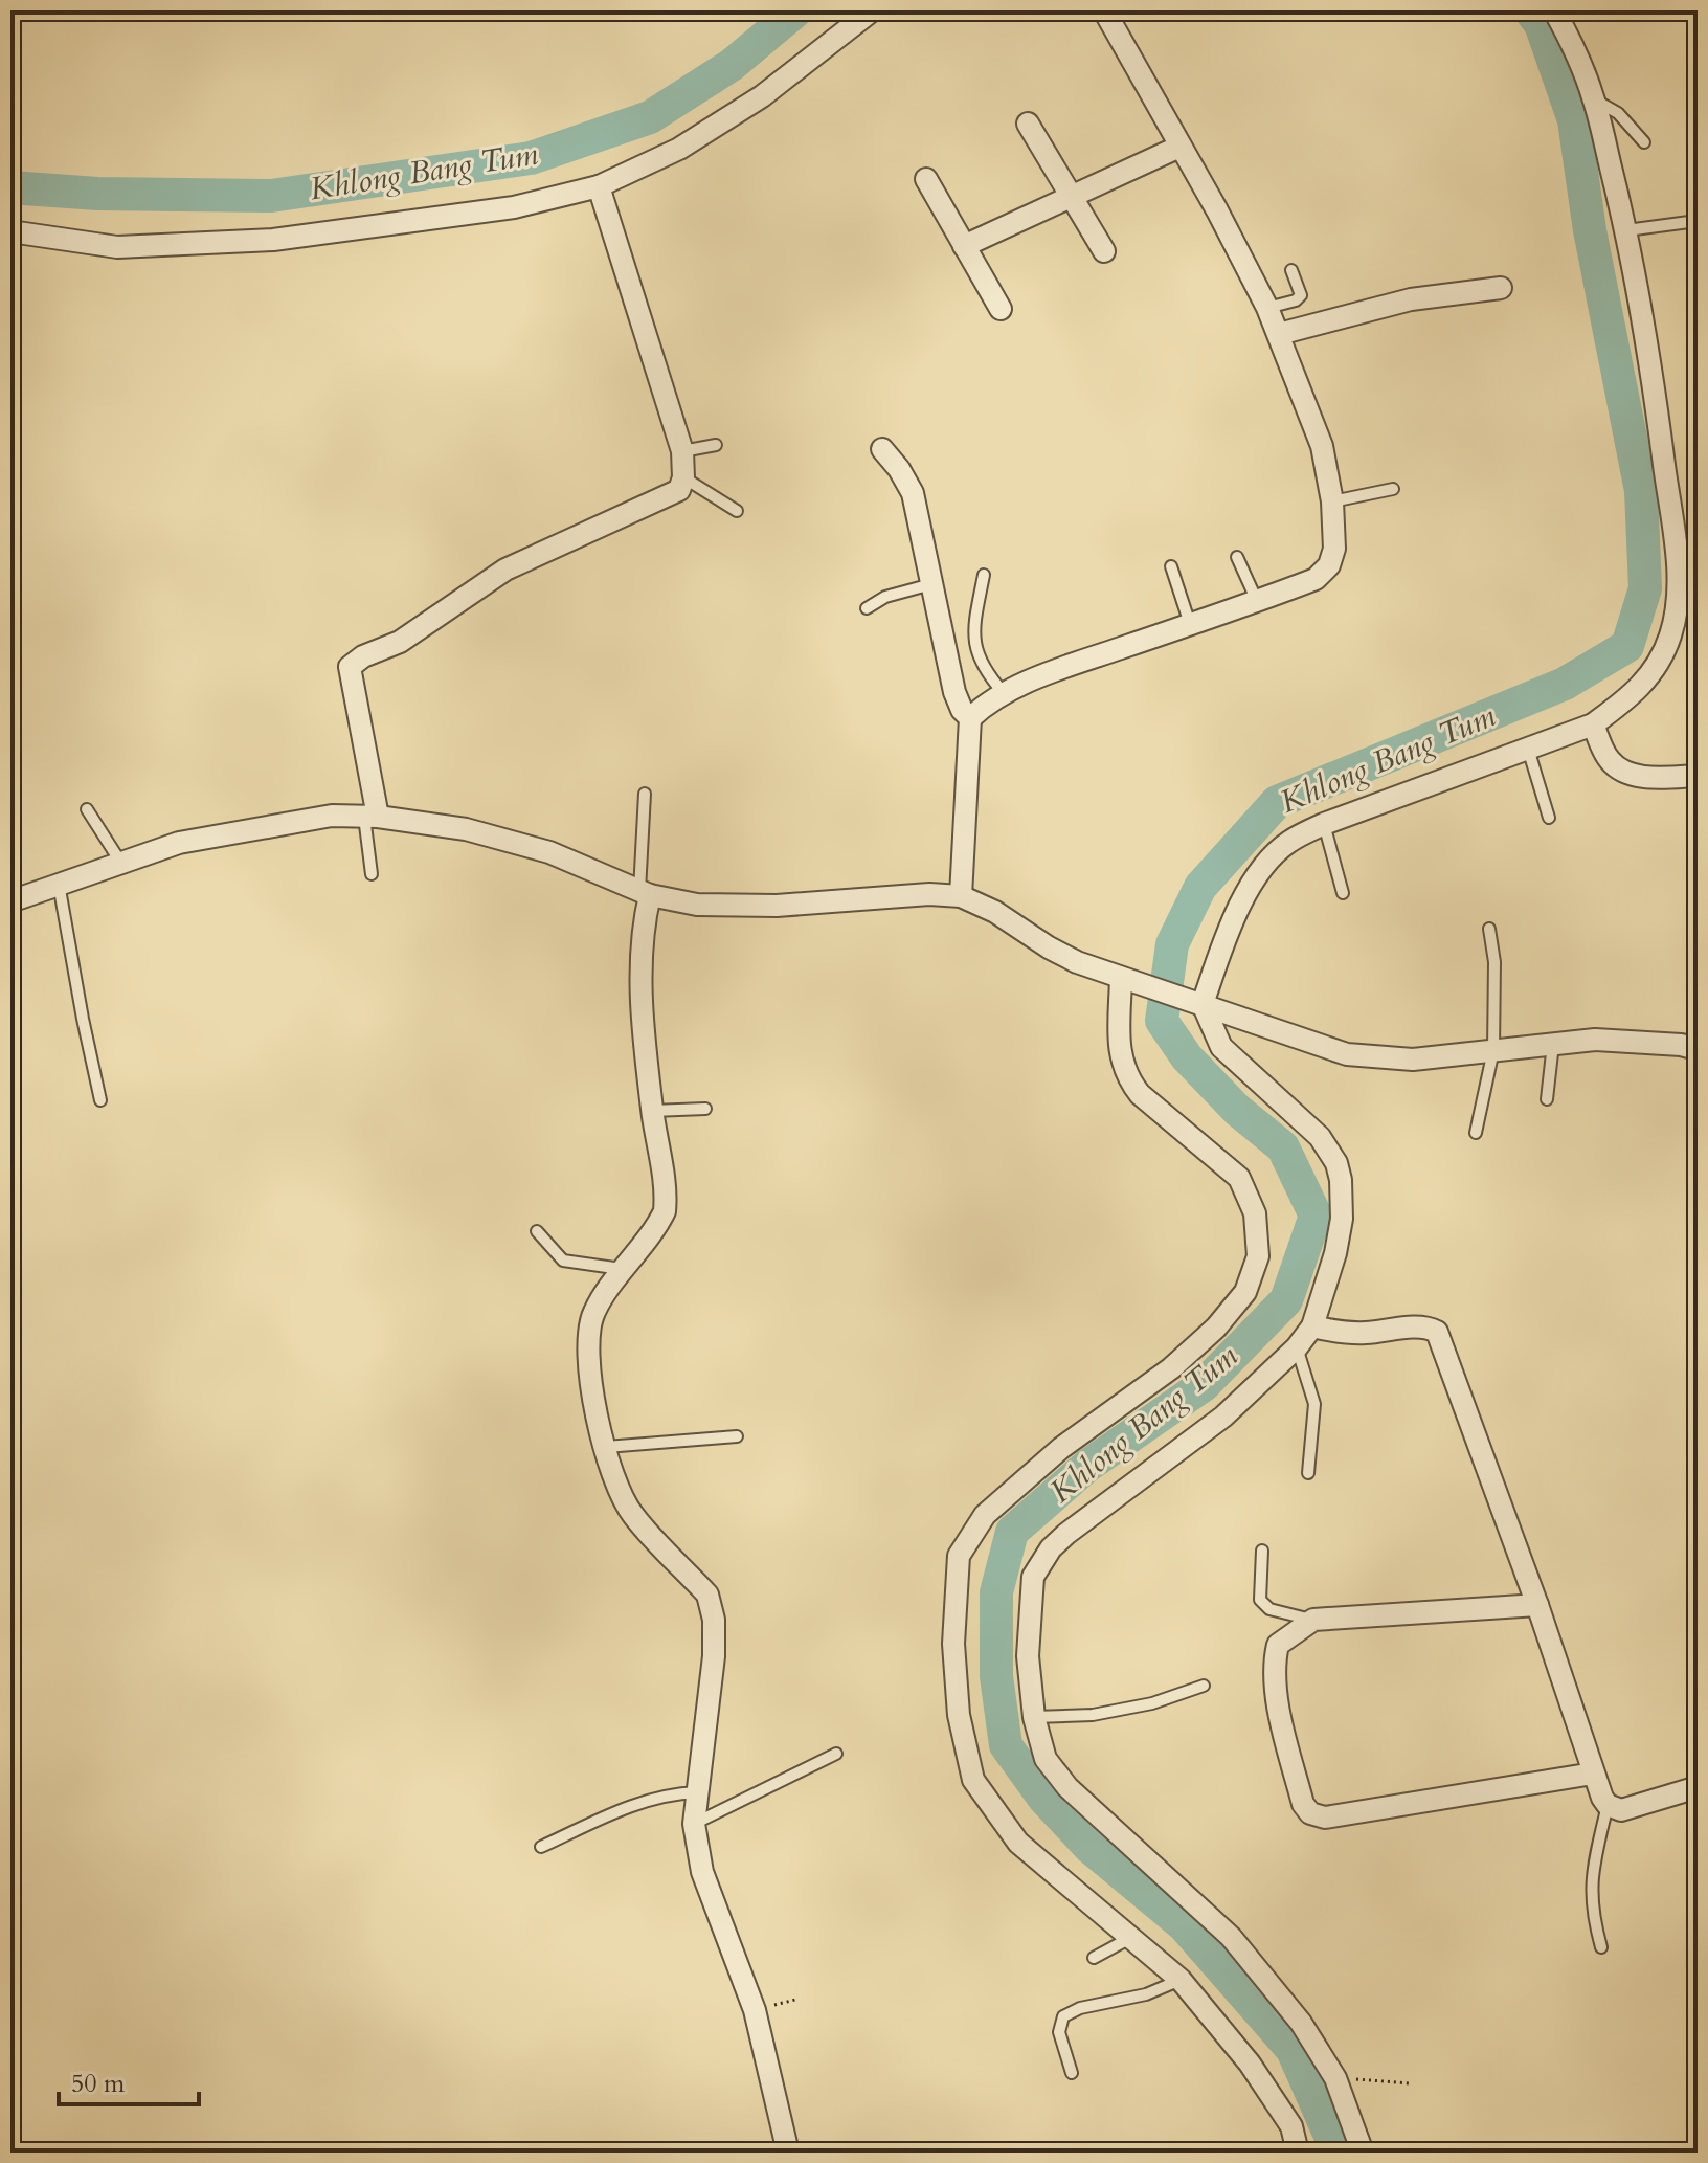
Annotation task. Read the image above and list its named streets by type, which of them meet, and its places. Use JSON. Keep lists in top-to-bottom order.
{
  "water": ["Khlong Bang Tum"],
  "scale_bar": "50 m"
}
